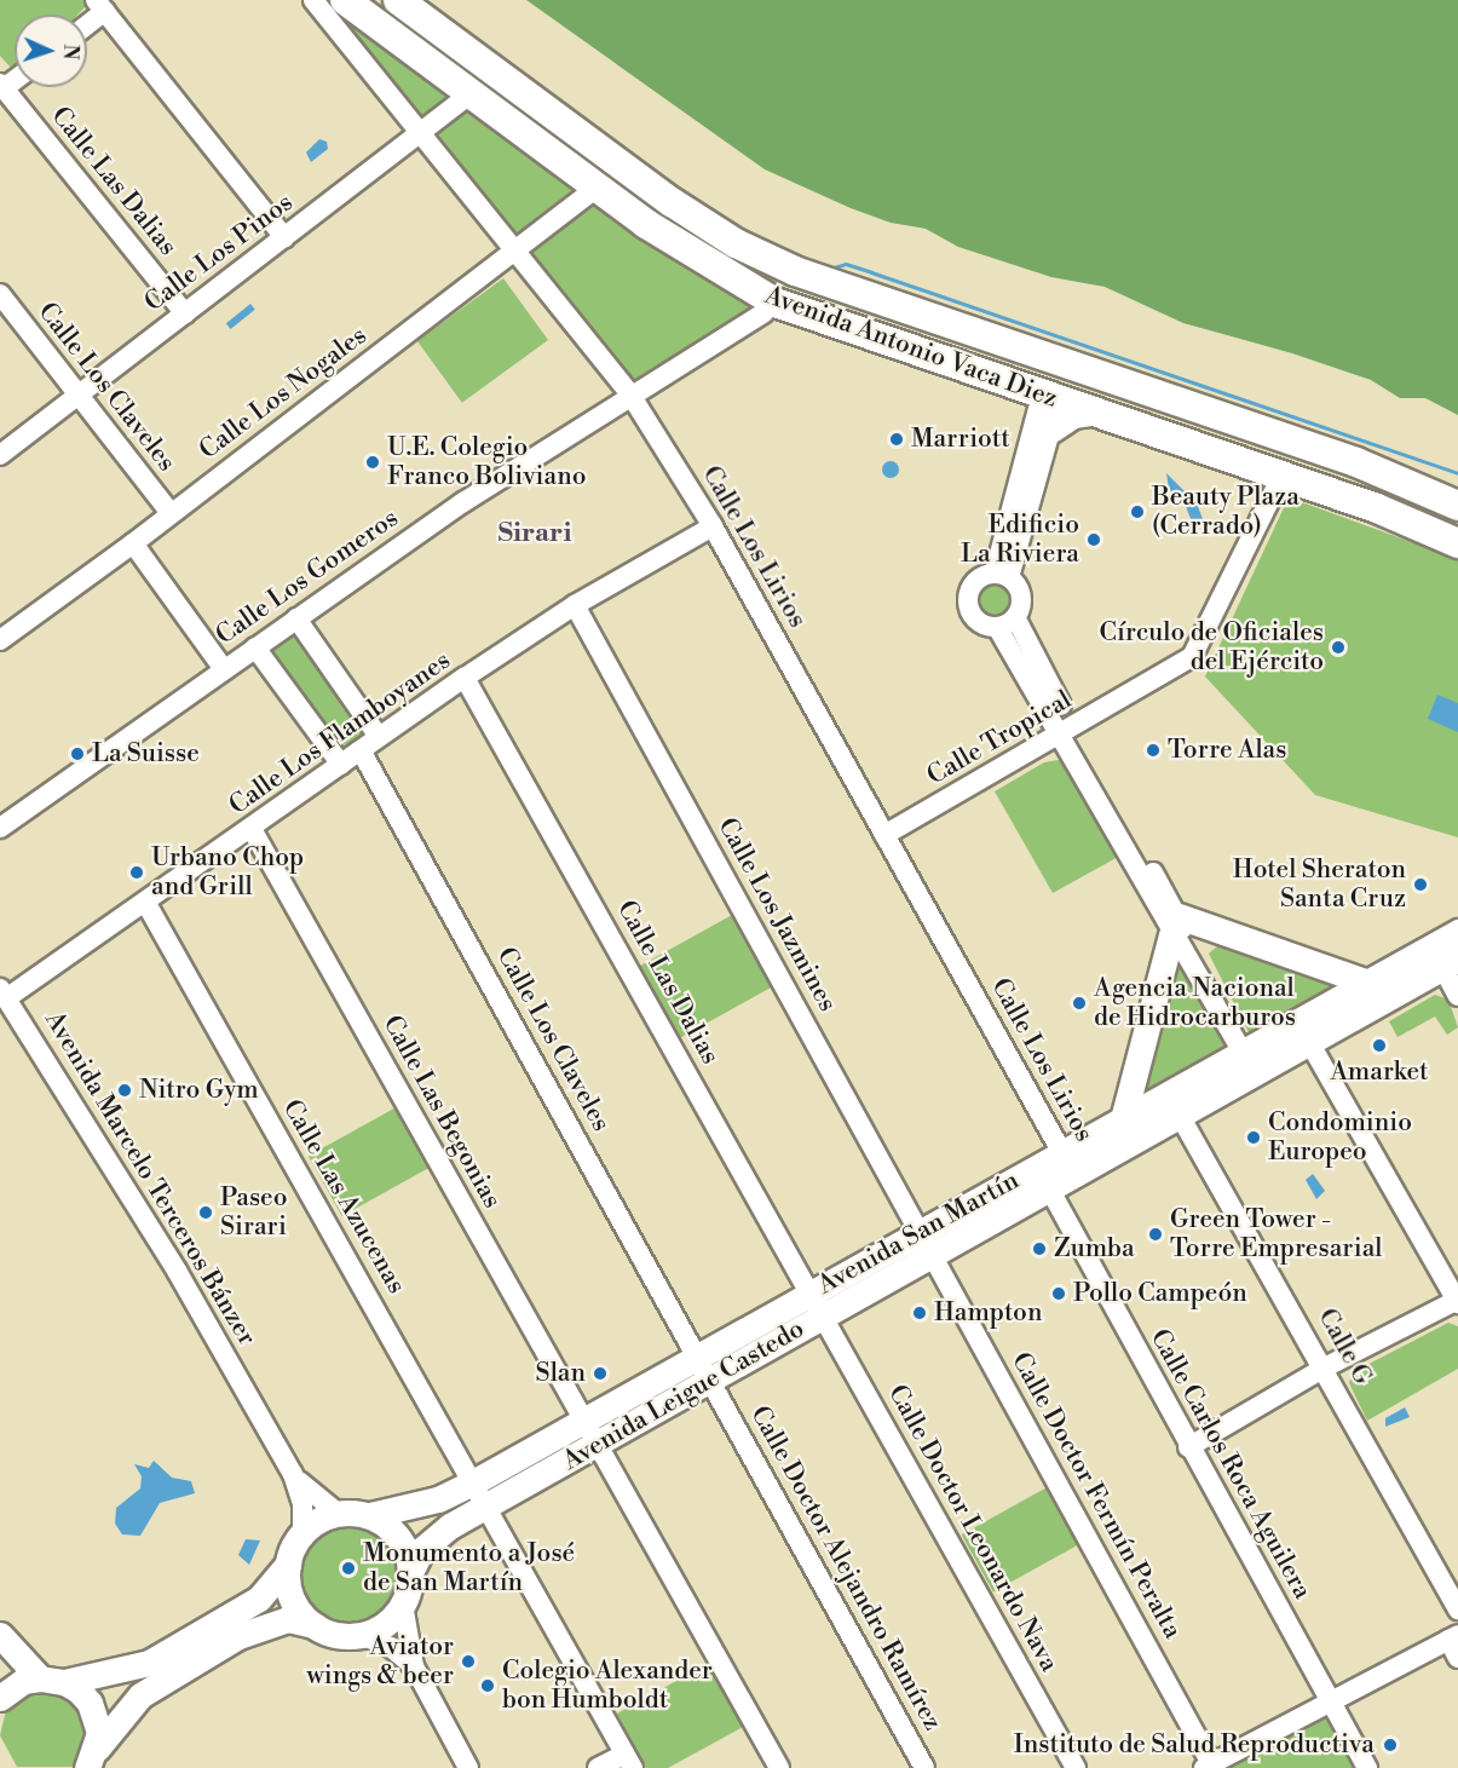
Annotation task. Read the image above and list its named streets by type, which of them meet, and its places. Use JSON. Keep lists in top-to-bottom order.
{
  "streets": {
    "highway": ["Avenida Antonio Vaca Diez"],
    "main road": ["Avenida San Martín", "Avenida Leigue Castedo"],
    "street": [
      "Calle Las Dalias",
      "Calle Los Pinos",
      "Calle Los Claveles",
      "Calle Los Nogales",
      "Calle Los Lirios",
      "Calle Los Gomeros",
      "Calle Los Flamboyanes",
      "Calle Tropical",
      "Calle Los Jazmines",
      "Calle Las Begonias",
      "Avenida Marcelo Terceros Bánzer",
      "Calle Las Azucenas",
      "Calle G",
      "Calle Carlos Roca Aguilera",
      "Calle Doctor Fermín Peralta",
      "Calle Doctor Leonardo Nava",
      "Calle Doctor Alejandro Ramírez"
    ]
  },
  "crossings": [
    ["Calle Las Dalias", "Calle Los Pinos"],
    ["Calle Las Dalias", "Calle Los Flamboyanes"],
    ["Calle Las Dalias", "Avenida San Martín"],
    ["Calle Las Dalias", "Avenida Leigue Castedo"],
    ["Calle Las Dalias", "Calle Doctor Leonardo Nava"],
    ["Calle Los Pinos", "Avenida Antonio Vaca Diez"],
    ["Calle Los Pinos", "Calle Los Claveles"],
    ["Calle Los Pinos", "Calle Los Lirios"],
    ["Avenida Antonio Vaca Diez", "Calle Los Nogales"],
    ["Avenida Antonio Vaca Diez", "Calle Tropical"],
    ["Calle Los Claveles", "Calle Los Nogales"],
    ["Calle Los Claveles", "Calle Los Flamboyanes"],
    ["Calle Los Claveles", "Avenida San Martín"],
    ["Calle Los Claveles", "Calle Doctor Alejandro Ramírez"],
    ["Calle Los Nogales", "Calle Los Lirios"],
    ["Calle Los Lirios", "Calle Los Gomeros"],
    ["Calle Los Lirios", "Calle Los Flamboyanes"],
    ["Calle Los Lirios", "Calle Tropical"],
    ["Calle Los Lirios", "Avenida San Martín"],
    ["Calle Los Flamboyanes", "Calle Los Jazmines"],
    ["Calle Los Flamboyanes", "Calle Las Begonias"],
    ["Calle Los Flamboyanes", "Avenida Marcelo Terceros Bánzer"],
    ["Calle Los Flamboyanes", "Calle Las Azucenas"],
    ["Calle Los Jazmines", "Avenida San Martín"],
    ["Calle Los Jazmines", "Calle Doctor Fermín Peralta"],
    ["Calle Las Begonias", "Avenida San Martín"],
    ["Calle Las Begonias", "Avenida Leigue Castedo"],
    ["Avenida Marcelo Terceros Bánzer", "Avenida San Martín"],
    ["Avenida Marcelo Terceros Bánzer", "Avenida Leigue Castedo"],
    ["Calle Las Azucenas", "Avenida San Martín"],
    ["Calle Las Azucenas", "Avenida Leigue Castedo"],
    ["Avenida San Martín", "Calle G"],
    ["Avenida San Martín", "Avenida Leigue Castedo"],
    ["Avenida San Martín", "Calle Carlos Roca Aguilera"],
    ["Avenida San Martín", "Calle Doctor Fermín Peralta"],
    ["Avenida San Martín", "Calle Doctor Leonardo Nava"],
    ["Avenida San Martín", "Calle Doctor Alejandro Ramírez"],
    ["Avenida Leigue Castedo", "Calle Doctor Leonardo Nava"],
    ["Avenida Leigue Castedo", "Calle Doctor Alejandro Ramírez"]
  ],
  "districts": ["Sirari"],
  "places": [
    "Marriott",
    "U.E. Colegio Franco Boliviano",
    "Beauty Plaza (Cerrado)",
    "Edificio La Riviera",
    "Círculo de Oficiales del Ejército",
    "Torre Alas",
    "La Suisse",
    "Urbano Chop and Grill",
    "Hotel Sheraton Santa Cruz",
    "Agencia Nacional de Hidrocarburos",
    "Amarket",
    "Nitro Gym",
    "Condominio Europeo",
    "Paseo Sirari",
    "Green Tower - Torre Empresarial",
    "Zumba",
    "Pollo Campeón",
    "Hampton",
    "Slan",
    "Monumento a José de San Martín",
    "Aviator wings & beer",
    "Colegio Alexander bon Humboldt",
    "Instituto de Salud Reproductiva"
  ],
  "north": "right"
}
